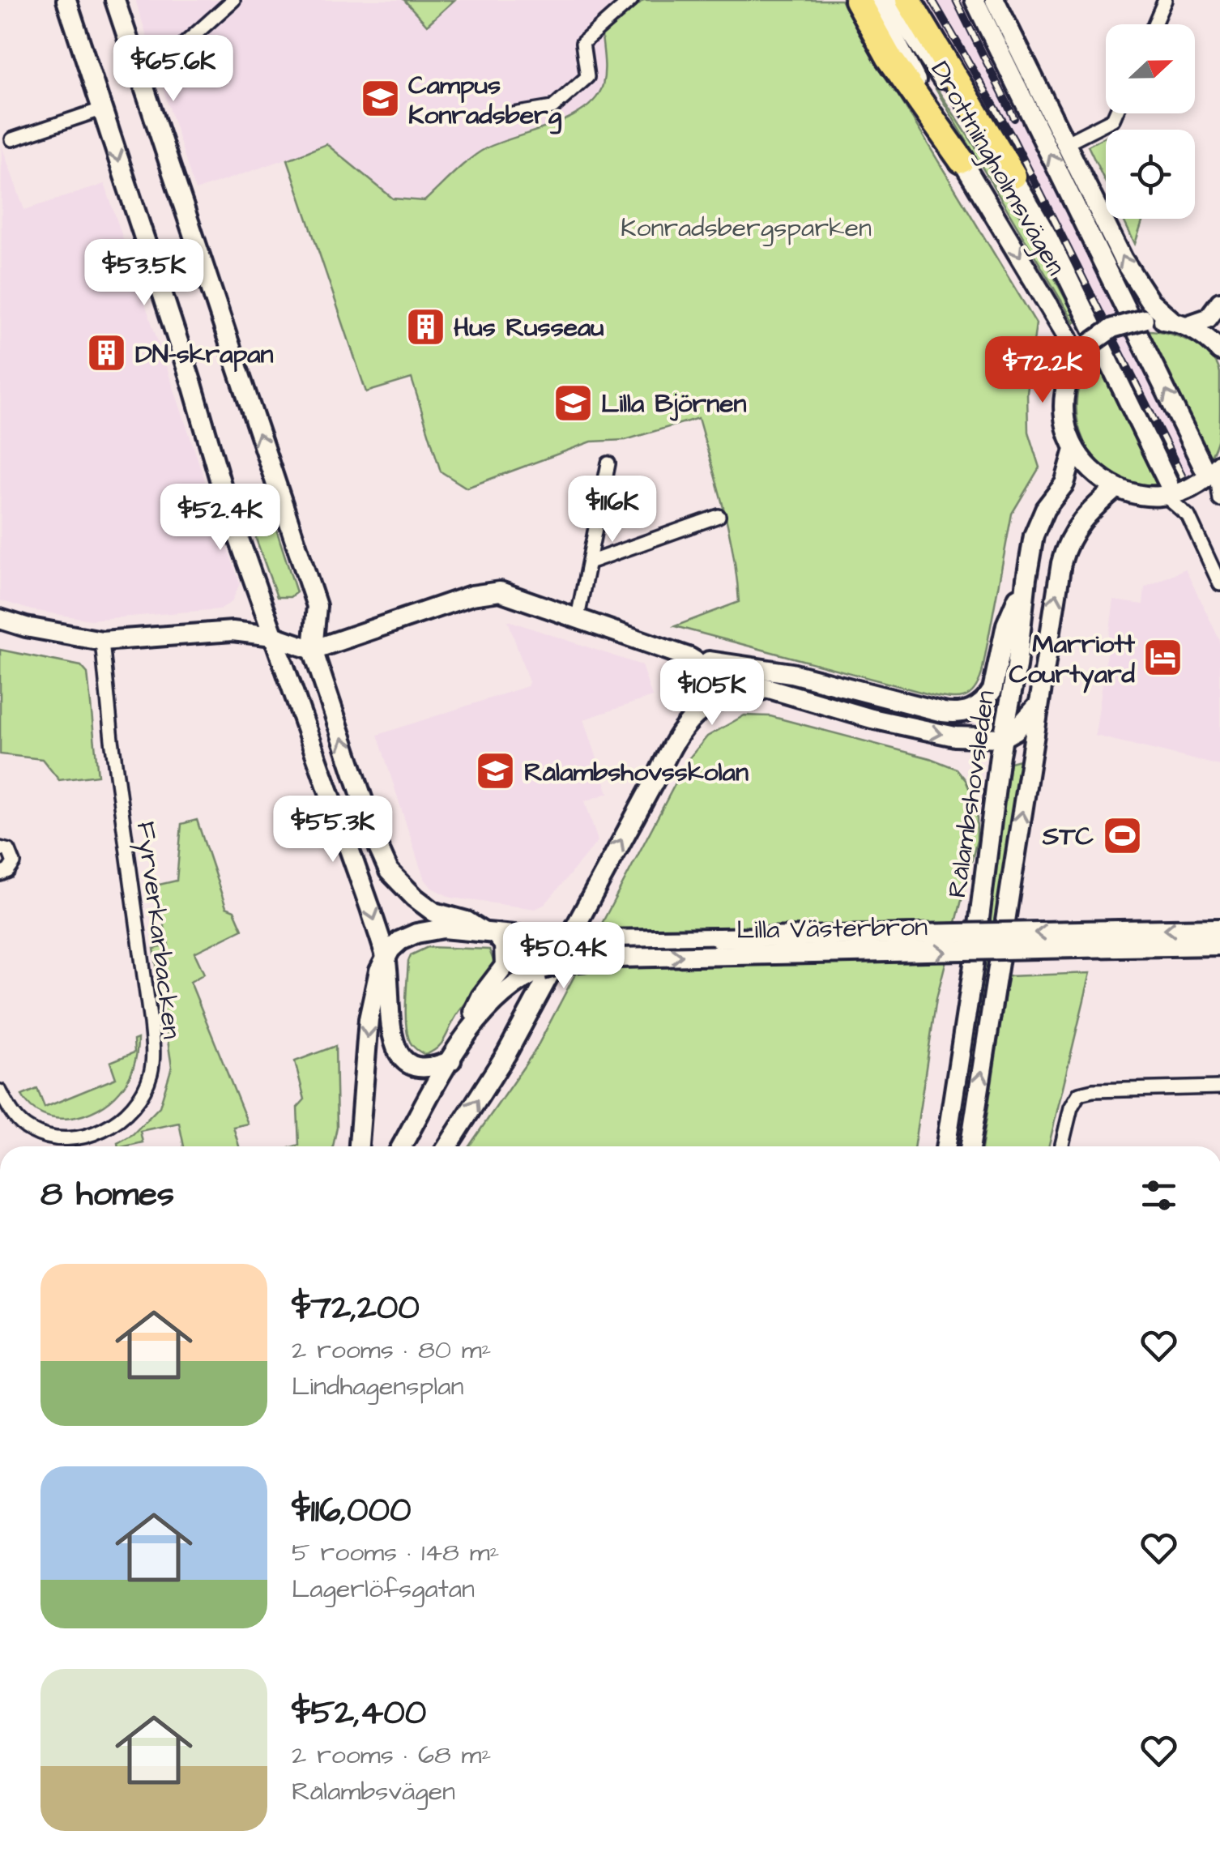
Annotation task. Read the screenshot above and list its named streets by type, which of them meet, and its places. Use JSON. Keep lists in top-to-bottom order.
{
  "streets": {
    "main road": ["Drottningholmsvägen", "Rålambshovsleden", "Lilla Västerbron"],
    "street": ["Fyrverkarbacken"]
  },
  "parks": ["Konradsbergsparken"],
  "places": {
    "school or university": ["Campus Konradsberg", "Lilla Björnen", "Rålambshovsskolan"],
    "building": ["Hus Russeau", "DN-skrapan"],
    "hotel": ["Marriott Courtyard"],
    "sports": ["STC"]
  },
  "north": "right",
  "page": {
    "price": [
      "$65.6K",
      "$53.5K",
      "$72.2K",
      "$116K",
      "$52.4K",
      "$105K",
      "$55.3K",
      "$50.4K"
    ],
    "heading": "8 homes",
    "list": [
      {
        "name": "$72,200",
        "note": "2 rooms · 80 m² · Lindhagensplan"
      },
      {
        "name": "$116,000",
        "note": "5 rooms · 148 m² · Lagerlöfsgatan"
      },
      {
        "name": "$52,400",
        "note": "2 rooms · 68 m² · Rålambsvägen"
      }
    ]
  }
}
